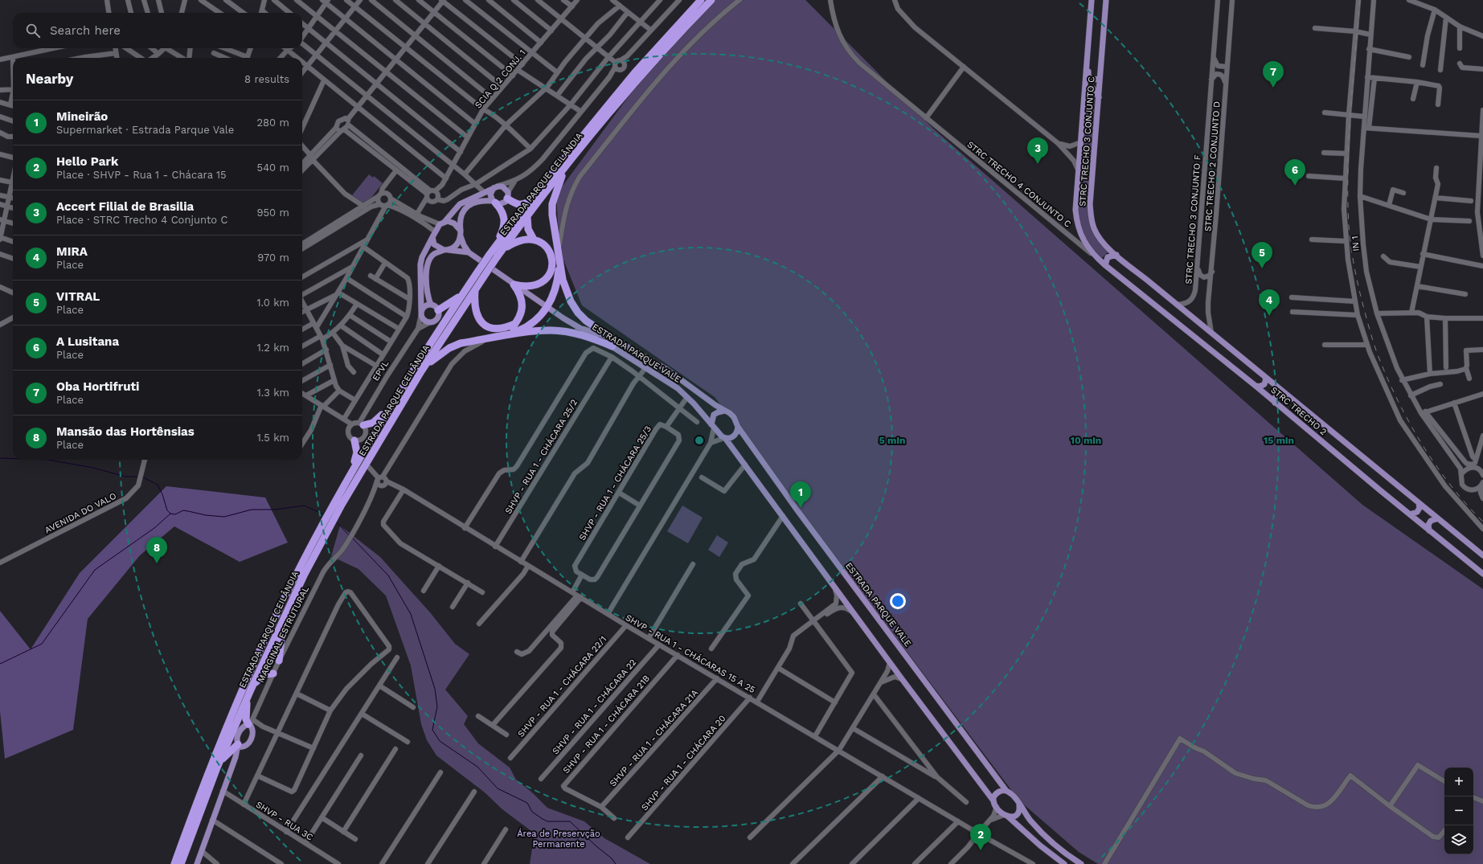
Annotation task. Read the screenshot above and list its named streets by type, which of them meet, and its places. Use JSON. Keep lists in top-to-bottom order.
{
  "streets": {
    "highway": ["ESTRADA PARQUE CEILÂNDIA"],
    "main road": [
      "STRC TRECHO 3 CONJUNTO C",
      "ESTRADA PARQUE VALE",
      "EPVL",
      "STRC TRECHO 2"
    ],
    "street": [
      "SCIA Q 2 CONJ. 1",
      "STRC TRECHO 2 CONJUNTO D",
      "STRC TRECHO 4 CONJUNTO C",
      "STRC TRECHO 3 CONJUNTO F",
      "IN 1",
      "SHVP - RUA 1 - CHÁCARA 25/2",
      "SHVP - RUA 1 - CHÁCARA 25/3",
      "AVENIDA DO VALO",
      "MARGINAL ESTRUTURAL",
      "SHVP - RUA 1 - CHÁCARAS 15 A 25",
      "SHVP - RUA 1 - CHÁCARA 22/1",
      "SHVP - RUA 1 - CHÁCARA 22",
      "SHVP - RUA 1 - CHÁCARA 21B",
      "SHVP - RUA 1 - CHÁCARA 21A",
      "SHVP - RUA 1 - CHÁCARA 20",
      "SHVP - RUA 3C"
    ]
  },
  "crossings": [
    ["STRC TRECHO 3 CONJUNTO C", "STRC TRECHO 4 CONJUNTO C"],
    ["STRC TRECHO 3 CONJUNTO C", "STRC TRECHO 3 CONJUNTO F"],
    ["STRC TRECHO 3 CONJUNTO C", "STRC TRECHO 2"],
    ["STRC TRECHO 2 CONJUNTO D", "STRC TRECHO 2"],
    ["STRC TRECHO 4 CONJUNTO C", "STRC TRECHO 2"],
    ["STRC TRECHO 3 CONJUNTO F", "STRC TRECHO 2"],
    ["ESTRADA PARQUE VALE", "EPVL"],
    ["SHVP - RUA 1 - CHÁCARA 25/2", "SHVP - RUA 1 - CHÁCARAS 15 A 25"],
    ["SHVP - RUA 1 - CHÁCARAS 15 A 25", "SHVP - RUA 1 - CHÁCARA 22/1"],
    ["SHVP - RUA 1 - CHÁCARAS 15 A 25", "SHVP - RUA 1 - CHÁCARA 22"],
    ["SHVP - RUA 1 - CHÁCARAS 15 A 25", "SHVP - RUA 1 - CHÁCARA 21B"],
    ["SHVP - RUA 1 - CHÁCARAS 15 A 25", "SHVP - RUA 1 - CHÁCARA 21A"],
    ["SHVP - RUA 1 - CHÁCARAS 15 A 25", "SHVP - RUA 1 - CHÁCARA 20"],
    ["SHVP - RUA 1 - CHÁCARA 21B", "SHVP - RUA 1 - CHÁCARA 21A"]
  ],
  "parks": ["Área de Preservção Permanente"],
  "page": {
    "search": "Search here",
    "heading": ["Nearby", "8 results"],
    "pins": [
      "7",
      "3",
      "6",
      "5",
      "4",
      "1",
      "8",
      "2"
    ],
    "list": [
      {
        "mark": "1",
        "name": "Mineirão",
        "note": "Supermarket · Estrada Parque Vale",
        "value": "280 m"
      },
      {
        "mark": "2",
        "name": "Hello Park",
        "note": "Place · SHVP - Rua 1 - Chácara 15",
        "value": "540 m"
      },
      {
        "mark": "3",
        "name": "Accert Filial de Brasilia",
        "note": "Place · STRC Trecho 4 Conjunto C",
        "value": "950 m"
      },
      {
        "mark": "4",
        "name": "MIRA",
        "note": "Place",
        "value": "970 m"
      },
      {
        "mark": "5",
        "name": "VITRAL",
        "note": "Place",
        "value": "1.0 km"
      },
      {
        "mark": "6",
        "name": "A Lusitana",
        "note": "Place",
        "value": "1.2 km"
      },
      {
        "mark": "7",
        "name": "Oba Hortifruti",
        "note": "Place",
        "value": "1.3 km"
      },
      {
        "mark": "8",
        "name": "Mansão das Hortênsias",
        "note": "Place",
        "value": "1.5 km"
      }
    ],
    "map_buttons": ["+", "−"]
  },
  "rings": ["5 min", "10 min", "15 min"]
}
